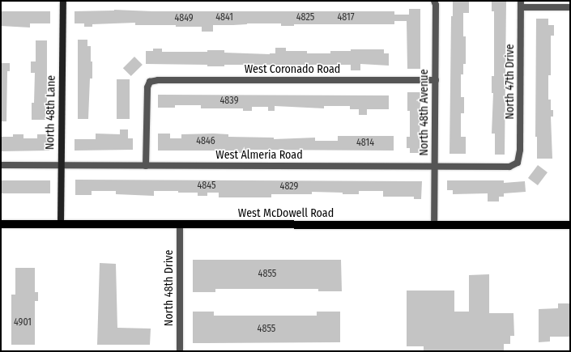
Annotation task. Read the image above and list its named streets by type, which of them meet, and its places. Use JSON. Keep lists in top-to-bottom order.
{
  "streets": {
    "main road": ["West McDowell Road"],
    "street": [
      "West Coronado Road",
      "North 47th Drive",
      "North 48th Lane",
      "North 48th Avenue",
      "West Almeria Road",
      "North 48th Drive"
    ]
  },
  "crossings": [
    ["West Coronado Road", "North 48th Avenue"],
    ["West Coronado Road", "West Almeria Road"],
    ["North 47th Drive", "West Almeria Road"],
    ["North 48th Lane", "West Almeria Road"],
    ["North 48th Lane", "West McDowell Road"],
    ["North 48th Avenue", "West Almeria Road"],
    ["North 48th Avenue", "West McDowell Road"],
    ["West McDowell Road", "North 48th Drive"]
  ],
  "house_numbers": [
    "4841",
    "4825",
    "4817",
    "4849",
    "4839",
    "4846",
    "4814",
    "4845",
    "4829",
    "4855",
    "4901",
    "4855"
  ]
}
